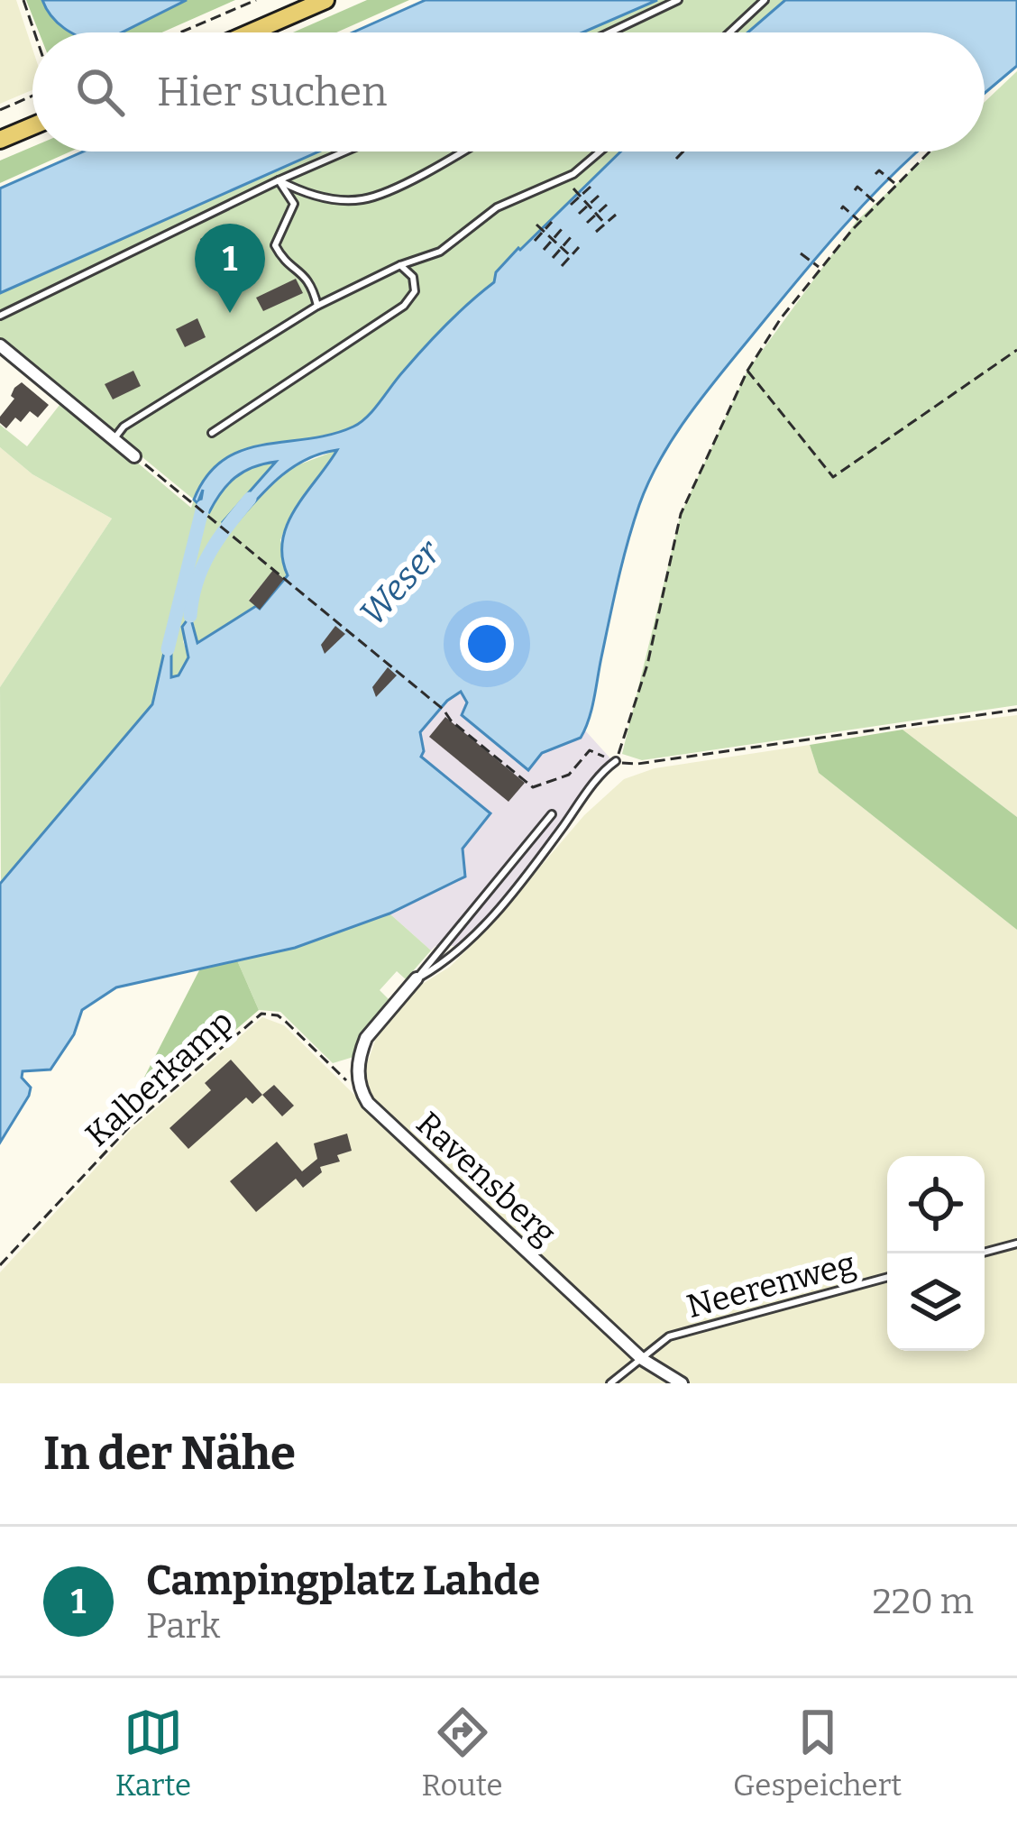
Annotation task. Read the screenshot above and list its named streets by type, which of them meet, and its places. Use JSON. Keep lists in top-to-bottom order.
{
  "streets": {
    "street": ["Ravensberg"],
    "lane": ["Neerenweg"],
    "path": ["Kalberkamp"]
  },
  "crossings": [
    ["Kalberkamp", "Ravensberg"],
    ["Ravensberg", "Neerenweg"]
  ],
  "water": ["Weser"],
  "page": {
    "search": "Hier suchen",
    "pins": "1",
    "heading": "In der Nähe",
    "list": [
      {
        "mark": "1",
        "name": "Campingplatz Lahde",
        "note": "Park",
        "value": "220 m"
      }
    ],
    "nav": ["Karte", "Route", "Gespeichert"]
  }
}
